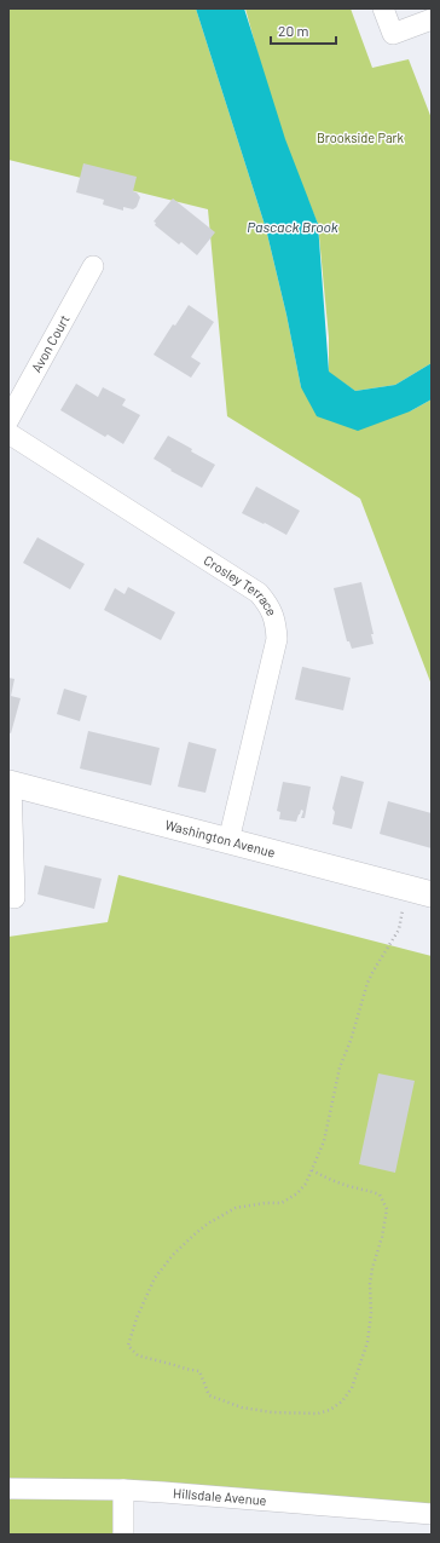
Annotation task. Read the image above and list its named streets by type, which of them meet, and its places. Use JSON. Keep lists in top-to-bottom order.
{
  "streets": {
    "street": [
      "Avon Court",
      "Crosley Terrace",
      "Washington Avenue",
      "Hillsdale Avenue"
    ]
  },
  "crossings": [
    ["Crosley Terrace", "Washington Avenue"]
  ],
  "water": ["Pascack Brook"],
  "parks": ["Brookside Park"],
  "scale_bar": "20 m"
}
